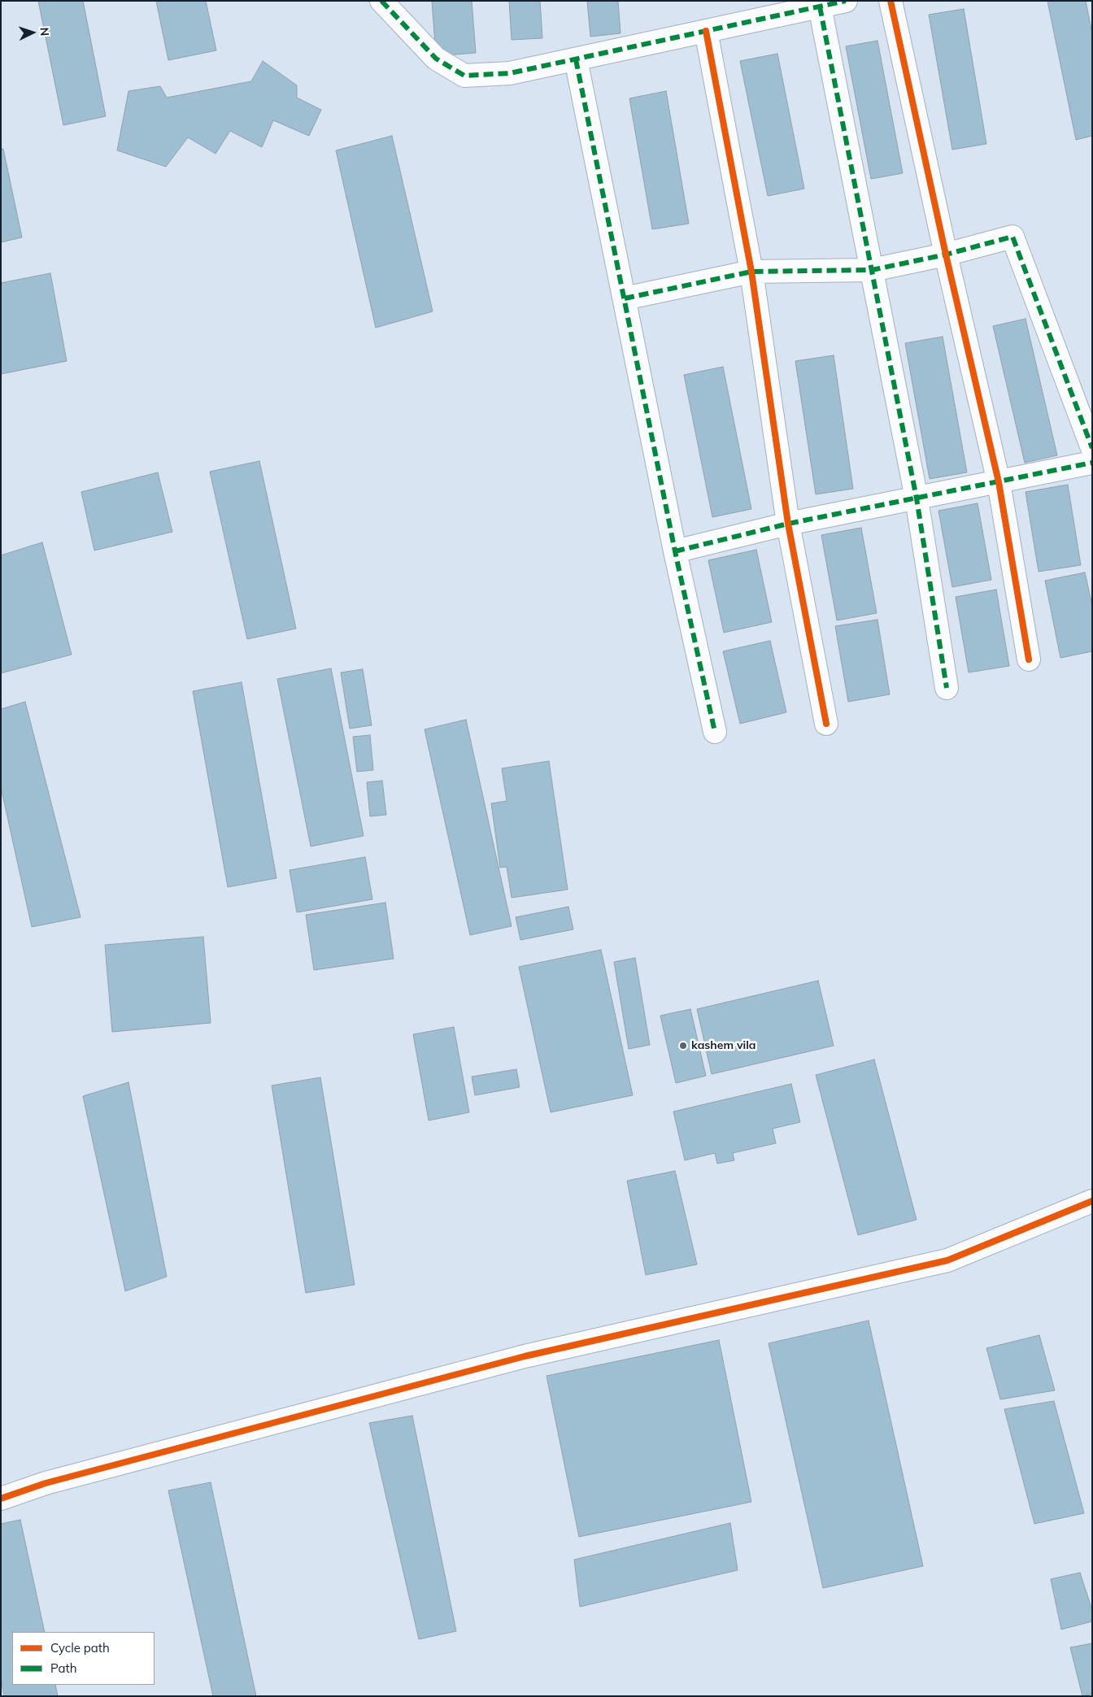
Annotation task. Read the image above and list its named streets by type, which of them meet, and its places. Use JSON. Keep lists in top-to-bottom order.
{
  "places": ["kashem vila"],
  "legend": ["Cycle path", "Path"],
  "north": "right"
}
